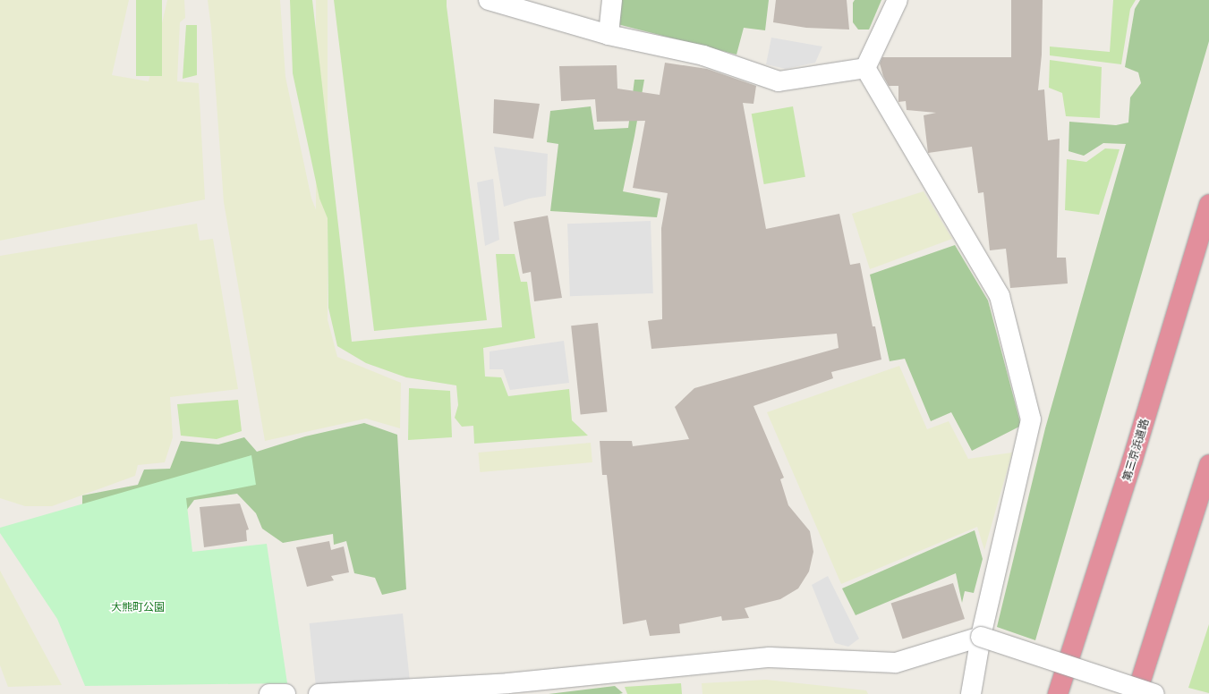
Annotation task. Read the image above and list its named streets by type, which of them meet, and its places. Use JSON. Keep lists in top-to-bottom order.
{
  "streets": {
    "highway": ["第三京浜道路"]
  },
  "parks": ["大熊町公園"]
}
